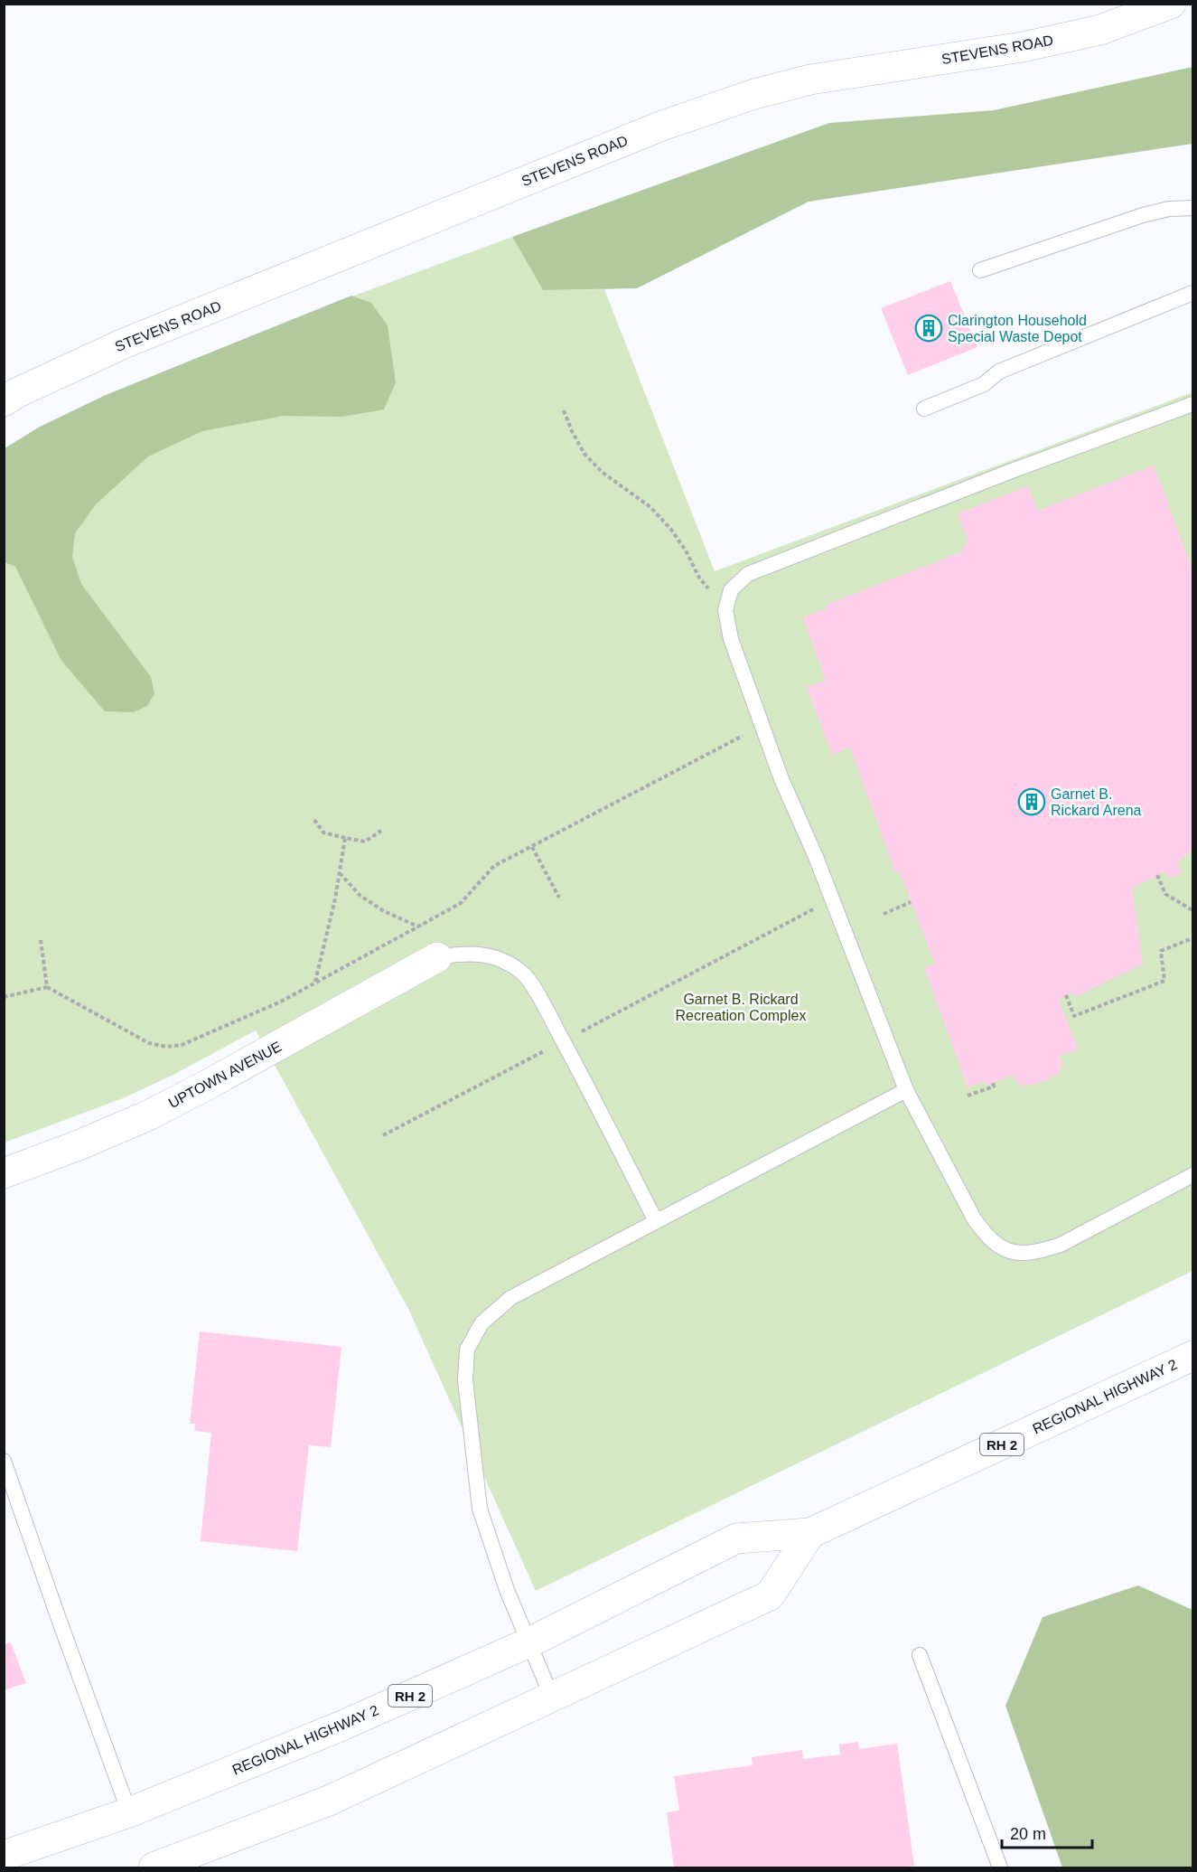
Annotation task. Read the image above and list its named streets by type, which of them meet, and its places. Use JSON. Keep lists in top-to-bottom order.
{
  "streets": {
    "main road": [
      "STEVENS ROAD",
      "UPTOWN AVENUE",
      "REGIONAL HIGHWAY 2",
      "RH 2"
    ]
  },
  "parks": ["Garnet B. Rickard Recreation Complex"],
  "places": {
    "building": ["Clarington Household Special Waste Depot", "Garnet B. Rickard Arena"]
  },
  "scale_bar": "20 m"
}
